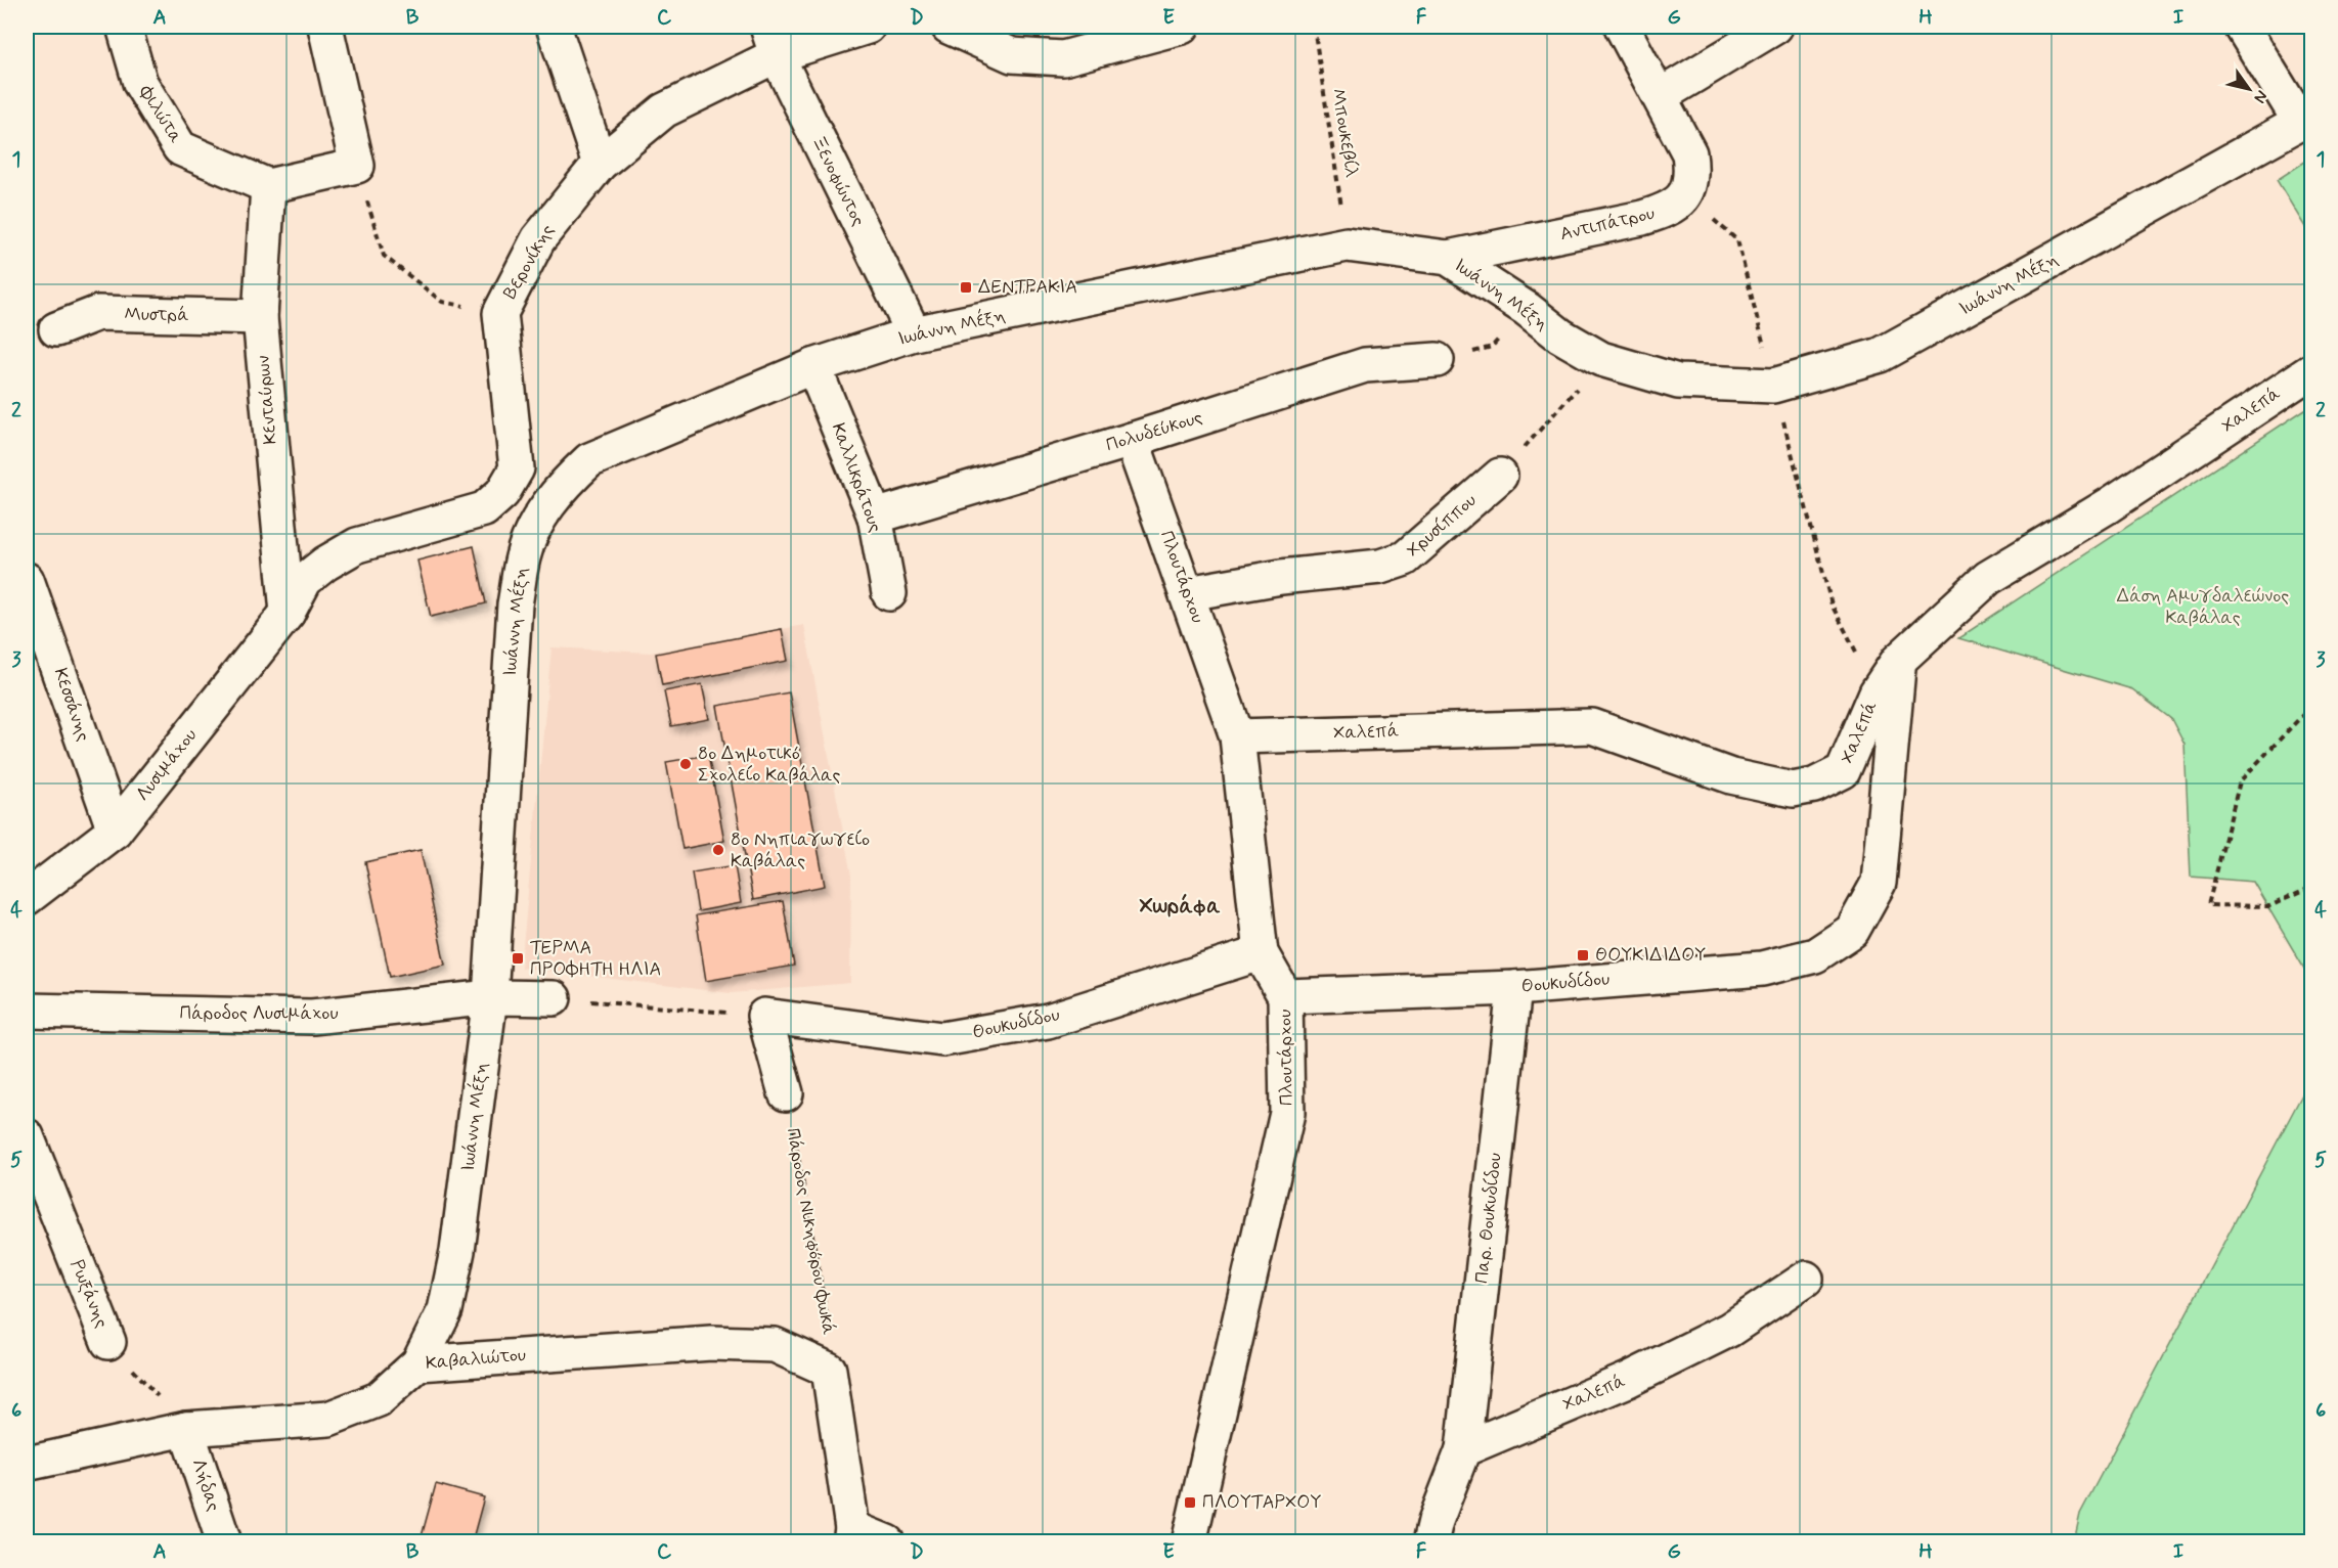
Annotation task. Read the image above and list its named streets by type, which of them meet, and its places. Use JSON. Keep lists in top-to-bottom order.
{
  "streets": {
    "street": [
      "Φιλώτα",
      "Ξενοφώντος",
      "Αντιπάτρου",
      "Βερονίκης",
      "Ιωάννη Μέξη",
      "Μυστρά",
      "Κενταύρων",
      "Χαλεπά",
      "Πολυδεύκους",
      "Καλλικράτους",
      "Χρυσίππου",
      "Πλουτάρχου",
      "Κεσσάνης",
      "Λυσιμάχου",
      "Θουκυδίδου",
      "Πάροδος Λυσιμάχου",
      "Παρ. Θουκυδίδου",
      "Ρωξάνης",
      "Καβαλιώτου",
      "Λήδας"
    ],
    "path": ["Μπουκεβίλ", "Πάροδος Νικηφόρου Φωκά"]
  },
  "crossings": [
    ["Φιλώτα", "Κενταύρων"],
    ["Μπουκεβίλ", "Ιωάννη Μέξη"],
    ["Ξενοφώντος", "Βερονίκης"],
    ["Ξενοφώντος", "Ιωάννη Μέξη"],
    ["Αντιπάτρου", "Ιωάννη Μέξη"],
    ["Βερονίκης", "Κενταύρων"],
    ["Βερονίκης", "Λυσιμάχου"],
    ["Ιωάννη Μέξη", "Καλλικράτους"],
    ["Ιωάννη Μέξη", "Πάροδος Λυσιμάχου"],
    ["Ιωάννη Μέξη", "Καβαλιώτου"],
    ["Μυστρά", "Κενταύρων"],
    ["Κενταύρων", "Λυσιμάχου"],
    ["Χαλεπά", "Πλουτάρχου"],
    ["Χαλεπά", "Θουκυδίδου"],
    ["Χαλεπά", "Παρ. Θουκυδίδου"],
    ["Πολυδεύκους", "Καλλικράτους"],
    ["Πολυδεύκους", "Πλουτάρχου"],
    ["Χρυσίππου", "Πλουτάρχου"],
    ["Πλουτάρχου", "Θουκυδίδου"],
    ["Κεσσάνης", "Λυσιμάχου"],
    ["Θουκυδίδου", "Παρ. Θουκυδίδου"],
    ["Πάροδος Νικηφόρου Φωκά", "Καβαλιώτου"],
    ["Ρωξάνης", "Καβαλιώτου"],
    ["Ρωξάνης", "Λήδας"],
    ["Καβαλιώτου", "Λήδας"]
  ],
  "districts": ["Χωράφα"],
  "parks": ["Δάση Αμυγδαλεώνος Καβάλας"],
  "places": {
    "transit": [
      "ΔΕΝΤΡΑΚΙΑ",
      "ΘΟΥΚΙΔΙΔΟΥ",
      "ΤΕΡΜΑ ΠΡΟΦΗΤΗ ΗΛΙΑ",
      "ΠΛΟΥΤΑΡΧΟΥ"
    ],
    "other": ["8ο Δημοτικό Σχολείο Καβάλας", "8ο Νηπιαγωγείο Καβάλας"]
  },
  "north": "bottom right",
  "grid": {
    "columns": [
      "A",
      "B",
      "C",
      "D",
      "E",
      "F",
      "G",
      "H",
      "I"
    ],
    "rows": [
      "1",
      "2",
      "3",
      "4",
      "5",
      "6"
    ]
  }
}
